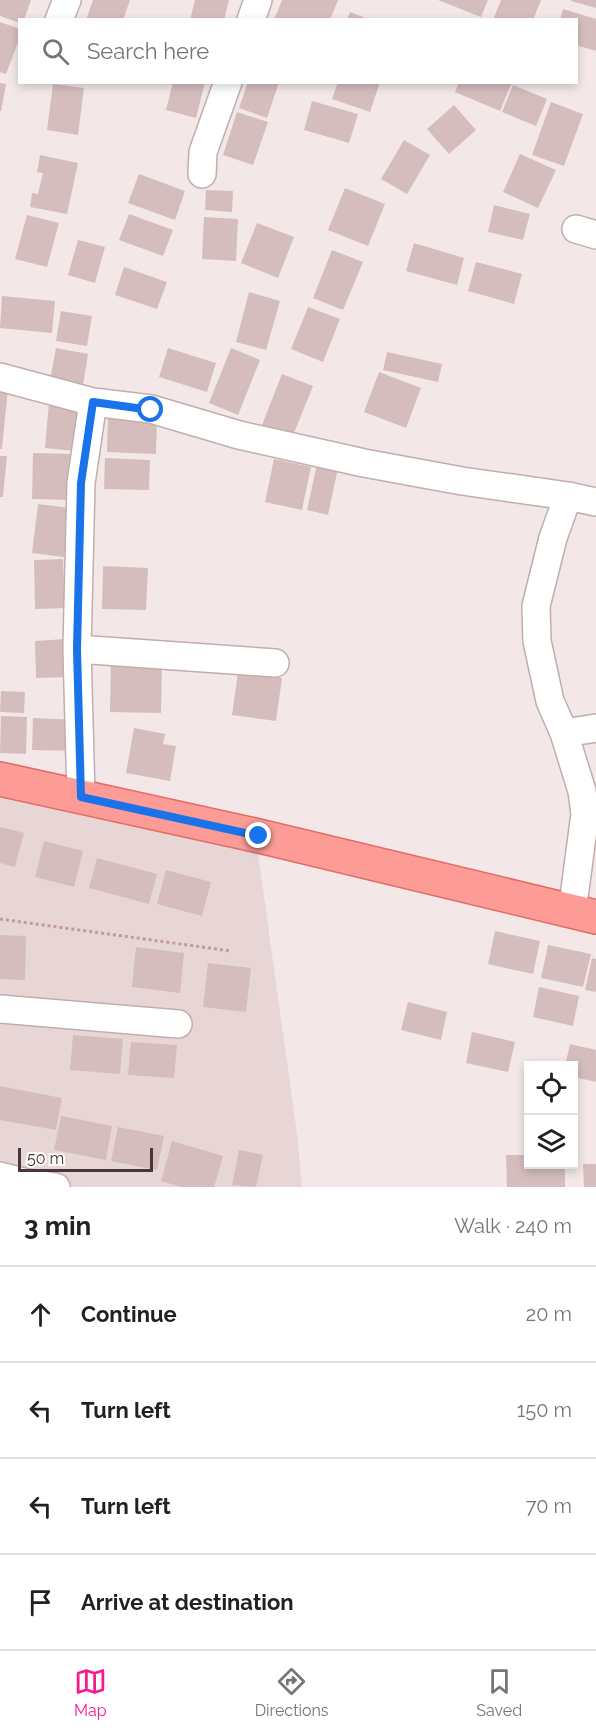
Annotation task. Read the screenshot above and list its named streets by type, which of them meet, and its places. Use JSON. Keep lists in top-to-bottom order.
{
  "scale_bar": "50 m",
  "page": {
    "search": "Search here",
    "scale": "50 m",
    "heading": ["3 min", "Walk · 240 m"],
    "list": [
      ["Continue", "20 m"],
      ["Turn left", "150 m"],
      ["Turn left", "70 m"],
      "Arrive at destination"
    ],
    "nav": ["Map", "Directions", "Saved"]
  }
}
